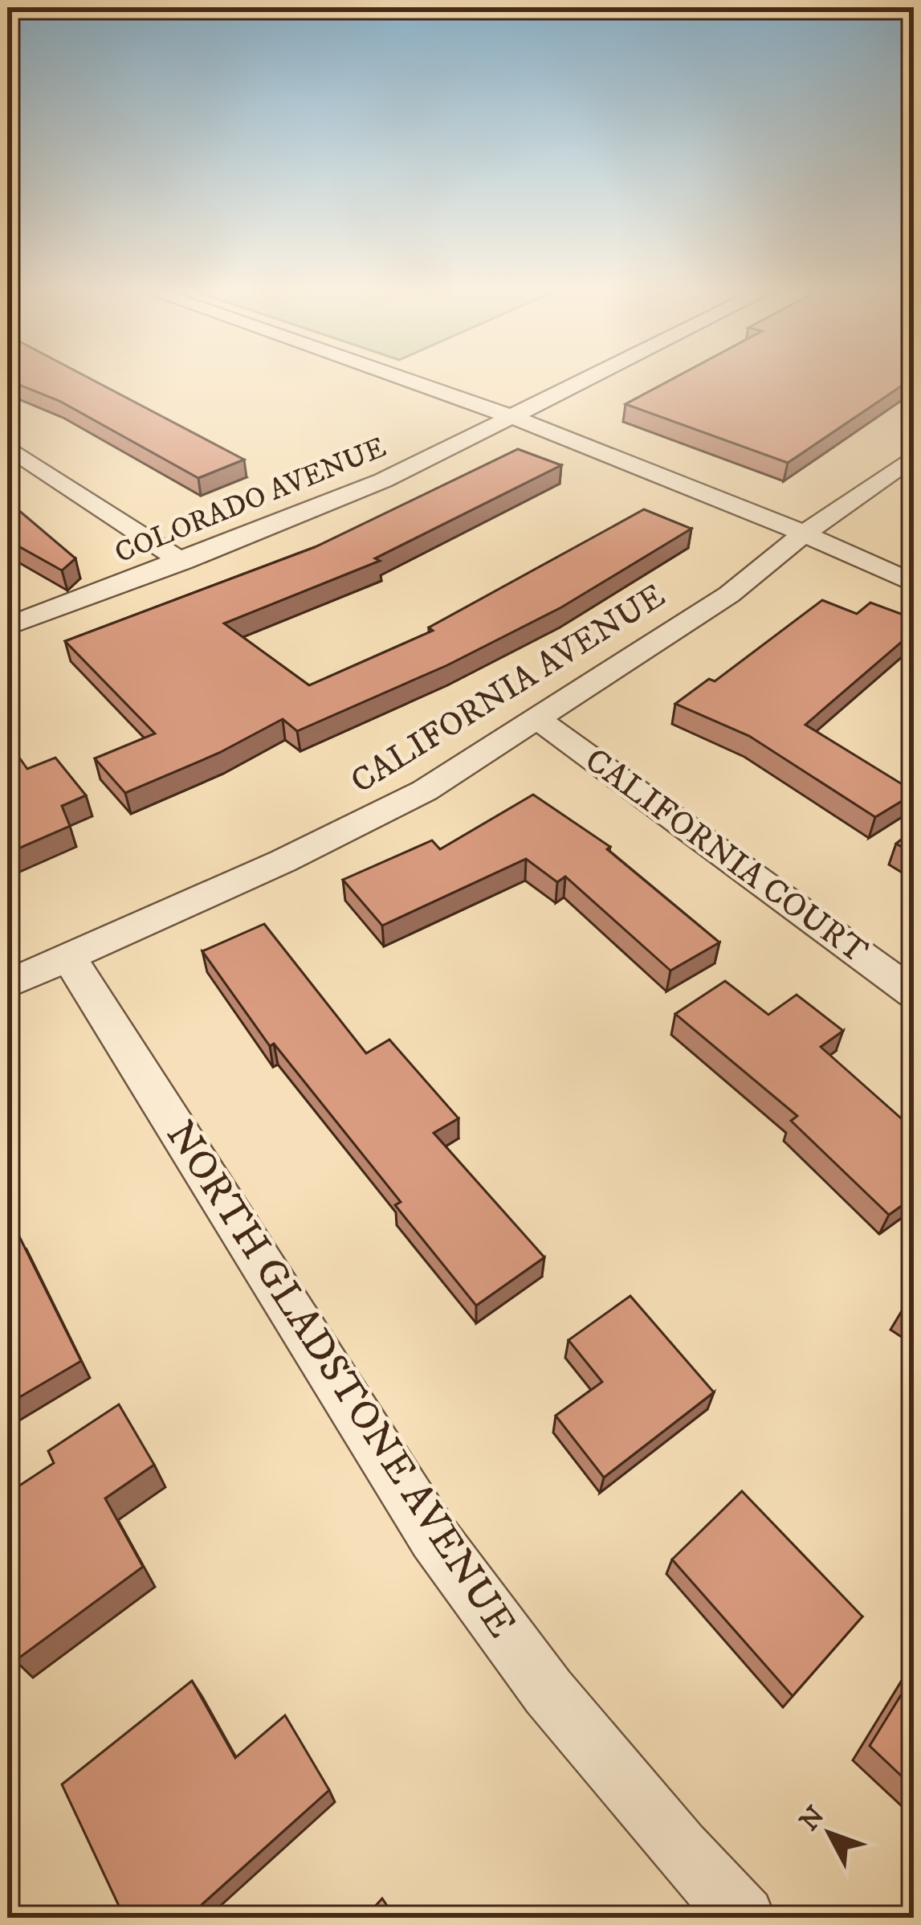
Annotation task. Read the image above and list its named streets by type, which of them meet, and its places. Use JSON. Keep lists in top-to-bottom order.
{
  "streets": {
    "street": [
      "COLORADO AVENUE",
      "CALIFORNIA AVENUE",
      "CALIFORNIA COURT",
      "NORTH GLADSTONE AVENUE"
    ]
  },
  "crossings": [
    ["CALIFORNIA AVENUE", "CALIFORNIA COURT"],
    ["CALIFORNIA AVENUE", "NORTH GLADSTONE AVENUE"]
  ],
  "north": "top left"
}
